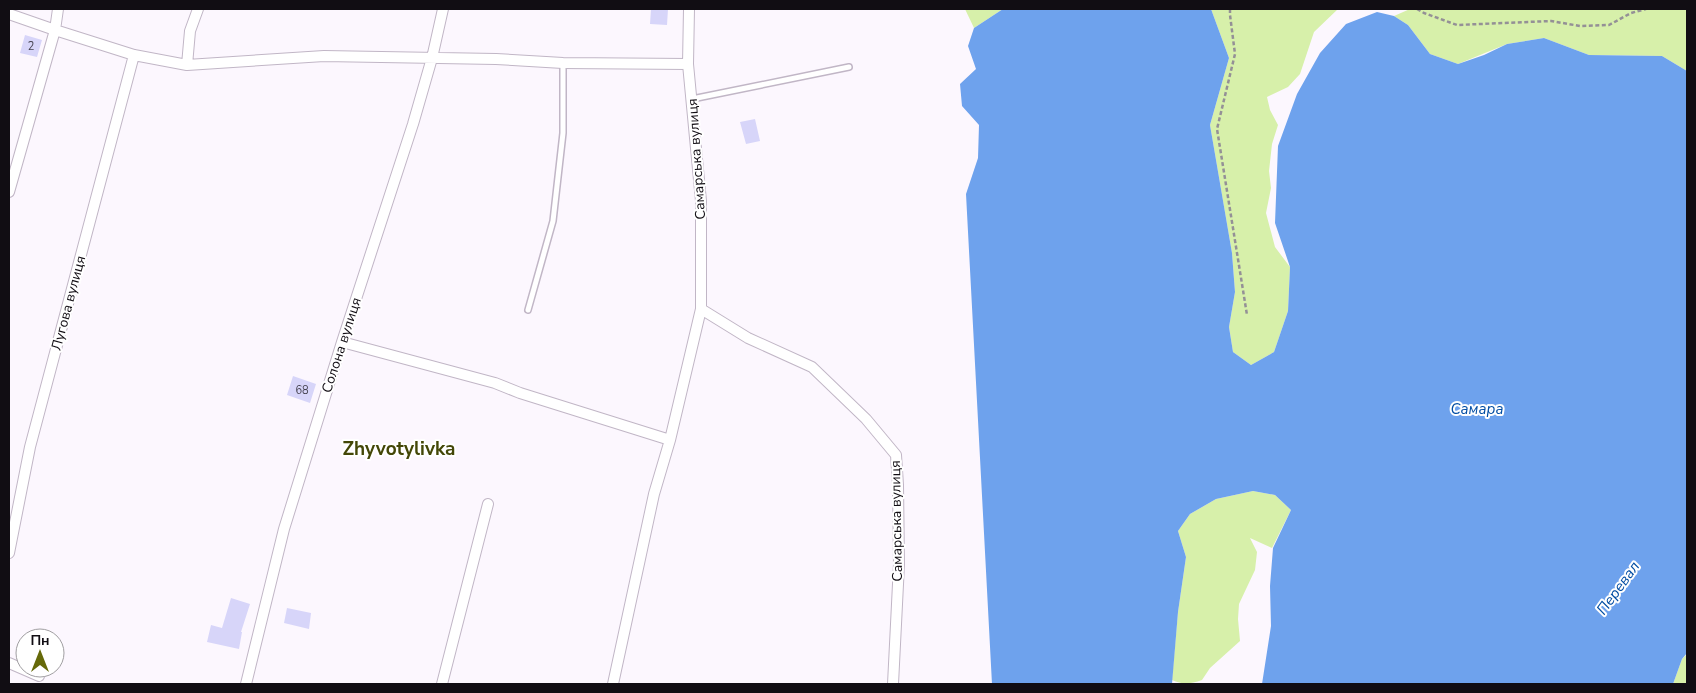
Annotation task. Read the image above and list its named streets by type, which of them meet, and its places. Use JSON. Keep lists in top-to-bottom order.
{
  "streets": {
    "street": ["Самарська вулиця", "Лугова вулиця", "Солона вулиця"]
  },
  "districts": ["Zhyvotylivka"],
  "water": ["Самара", "Перевал"],
  "house_numbers": ["2", "68"],
  "north": "top"
}
